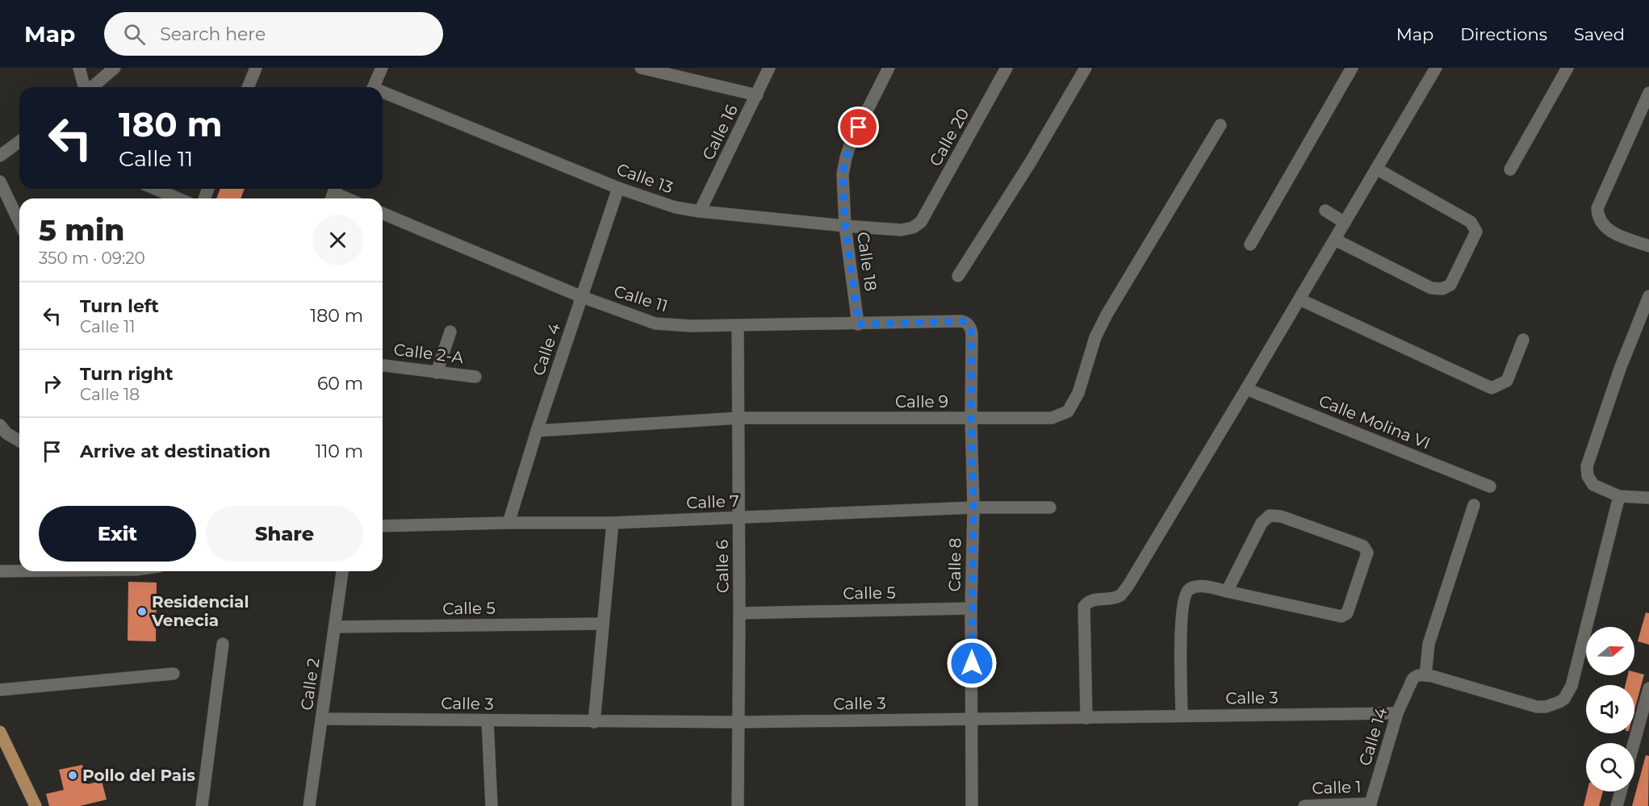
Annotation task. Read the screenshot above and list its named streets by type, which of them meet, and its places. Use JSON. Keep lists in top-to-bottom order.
{
  "streets": {
    "street": [
      "Calle 16",
      "Calle 20",
      "Calle 13",
      "Calle 18",
      "Calle 11",
      "Calle 4",
      "Calle 2-A",
      "Calle 9",
      "Calle Molina VI",
      "Calle 7",
      "Calle 8",
      "Calle 6",
      "Calle 5",
      "Calle 2",
      "Calle 3",
      "Calle 14",
      "Calle 1"
    ]
  },
  "crossings": [
    ["Calle 16", "Calle 13"],
    ["Calle 20", "Calle 13"],
    ["Calle 13", "Calle 18"],
    ["Calle 13", "Calle 4"],
    ["Calle 18", "Calle 11"],
    ["Calle 11", "Calle 4"],
    ["Calle 11", "Calle 8"],
    ["Calle 11", "Calle 6"],
    ["Calle 4", "Calle 9"],
    ["Calle 4", "Calle 7"],
    ["Calle 9", "Calle 8"],
    ["Calle 9", "Calle 6"],
    ["Calle 7", "Calle 8"],
    ["Calle 7", "Calle 6"],
    ["Calle 8", "Calle 5"],
    ["Calle 8", "Calle 3"],
    ["Calle 6", "Calle 5"],
    ["Calle 6", "Calle 3"],
    ["Calle 5", "Calle 2"],
    ["Calle 2", "Calle 3"],
    ["Calle 3", "Calle 14"],
    ["Calle 14", "Calle 1"]
  ],
  "places": ["Residencial Venecia", "Pollo del Pais"],
  "north": "right",
  "page": {
    "header": "Map",
    "search": "Search here",
    "nav": ["Map", "Directions", "Saved"],
    "turn": ["180 m", "Calle 11"],
    "heading": ["5 min", "350 m · 09:20"],
    "list": [
      {
        "name": "Turn left",
        "note": "Calle 11",
        "value": "180 m"
      },
      {
        "name": "Turn right",
        "note": "Calle 18",
        "value": "60 m"
      },
      {
        "name": "Arrive at destination",
        "value": "110 m"
      }
    ],
    "buttons": ["Exit", "Share"]
  }
}
